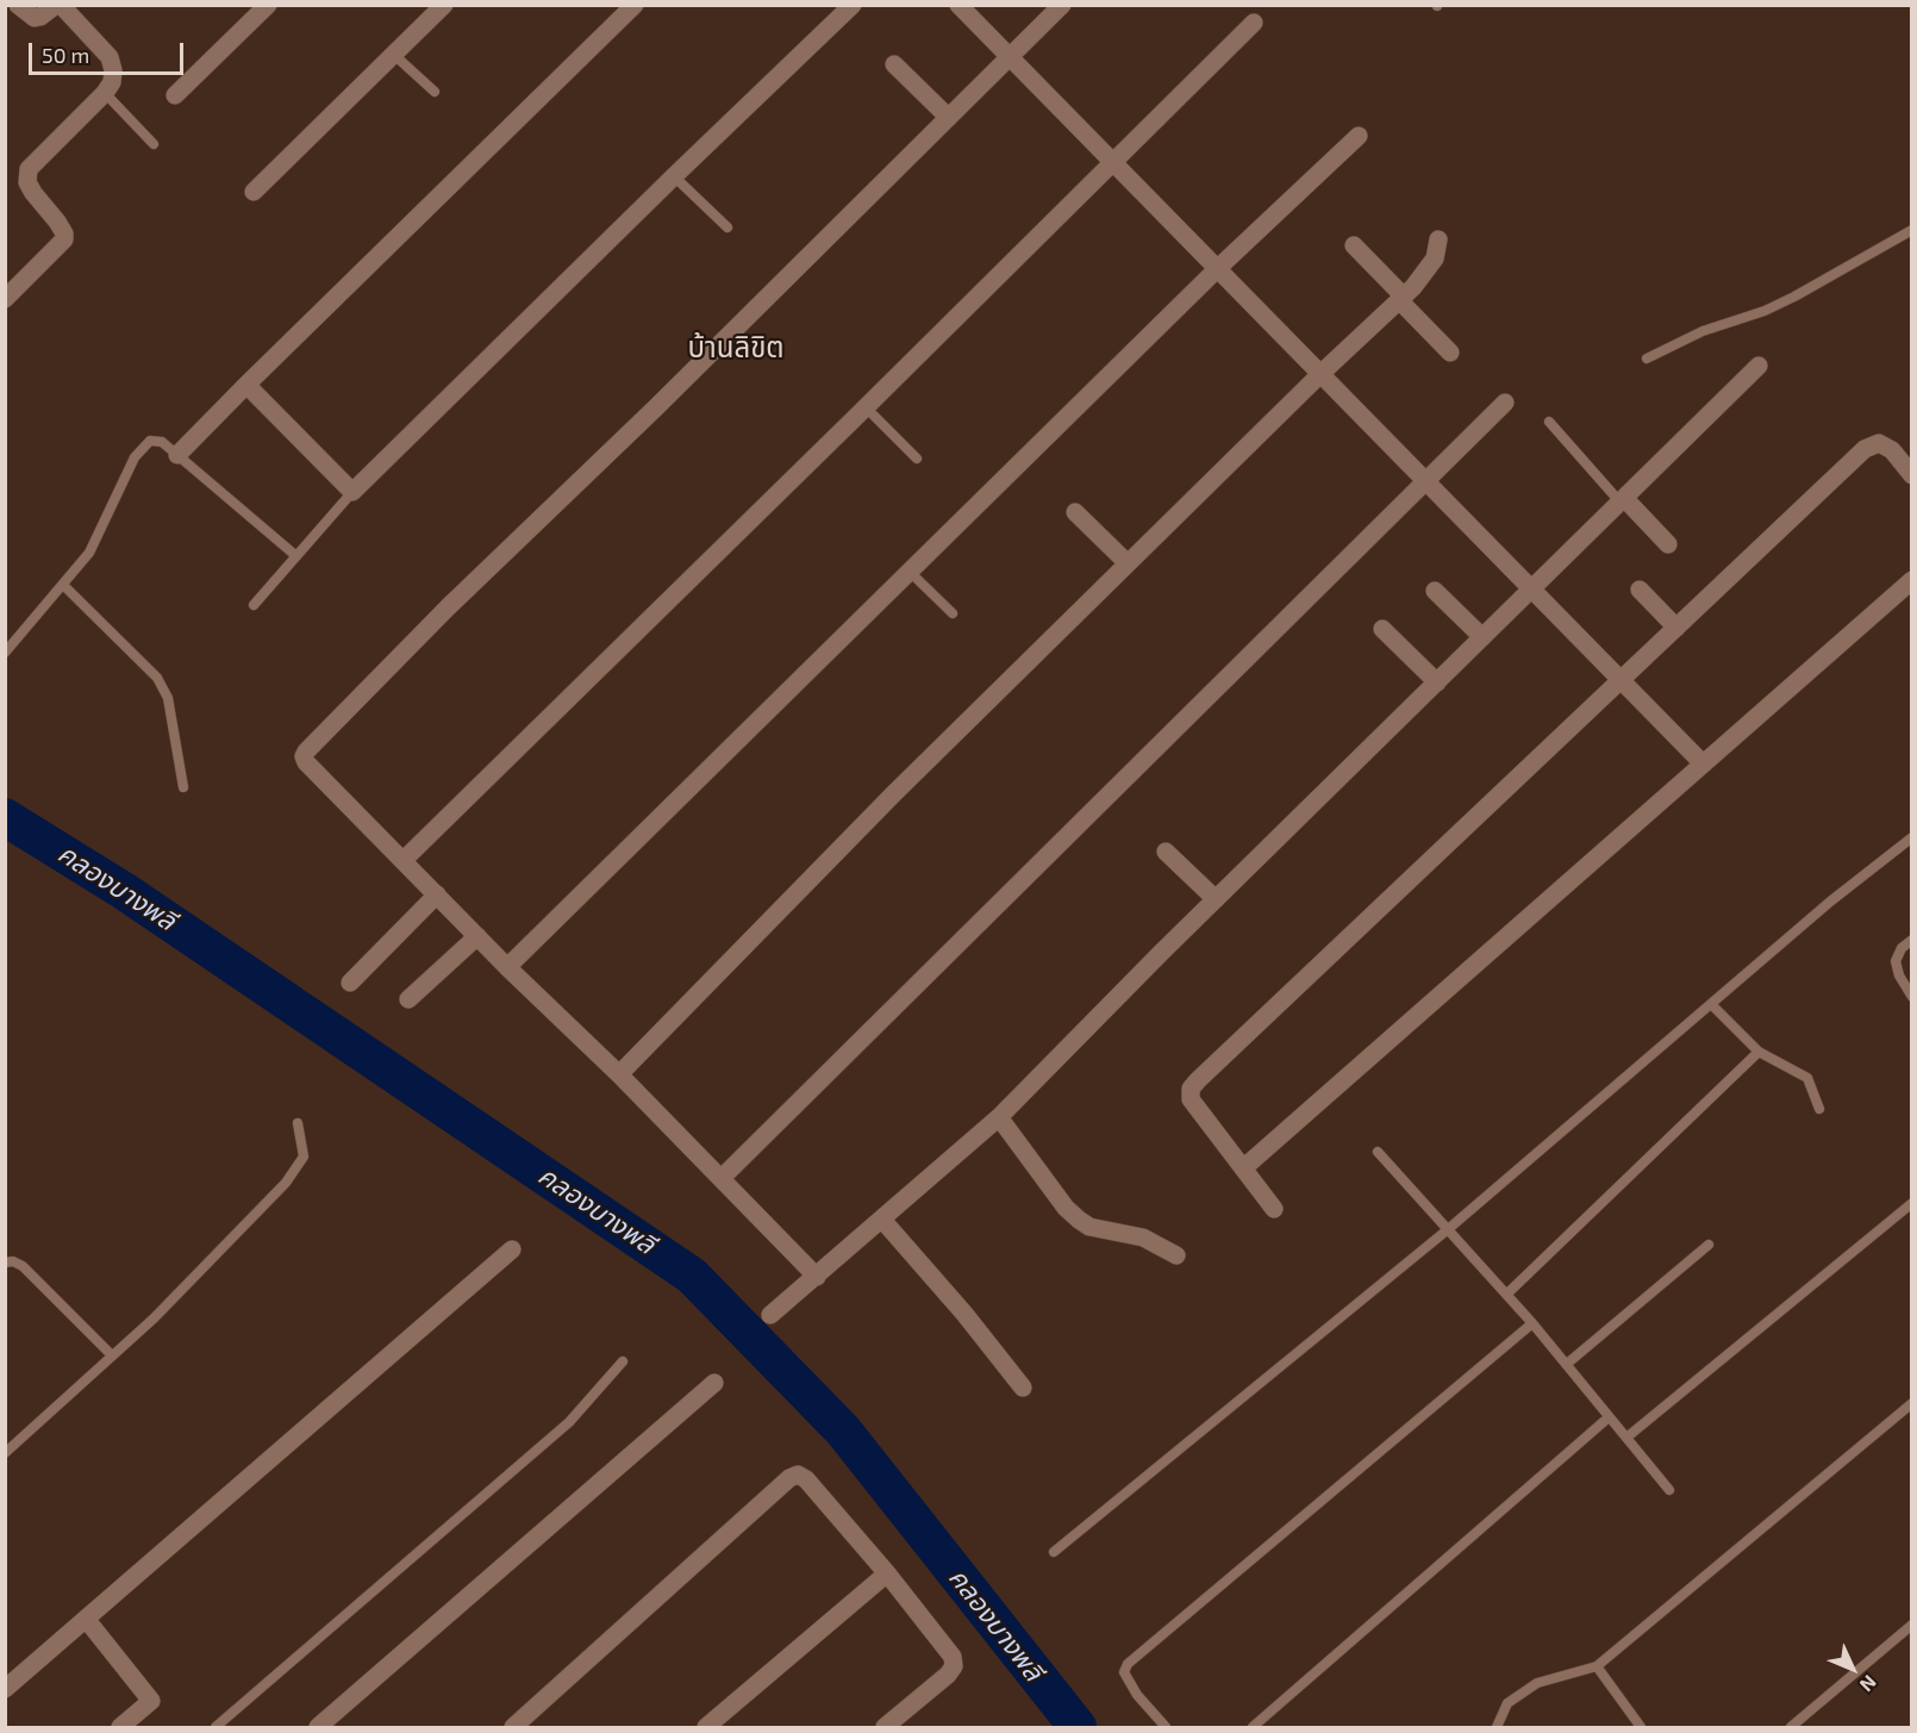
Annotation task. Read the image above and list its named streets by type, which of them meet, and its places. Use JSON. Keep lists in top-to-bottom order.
{
  "districts": ["บ้านลิขิต"],
  "water": ["คลองบางพลี"],
  "scale_bar": "50 m",
  "north": "bottom right"
}
